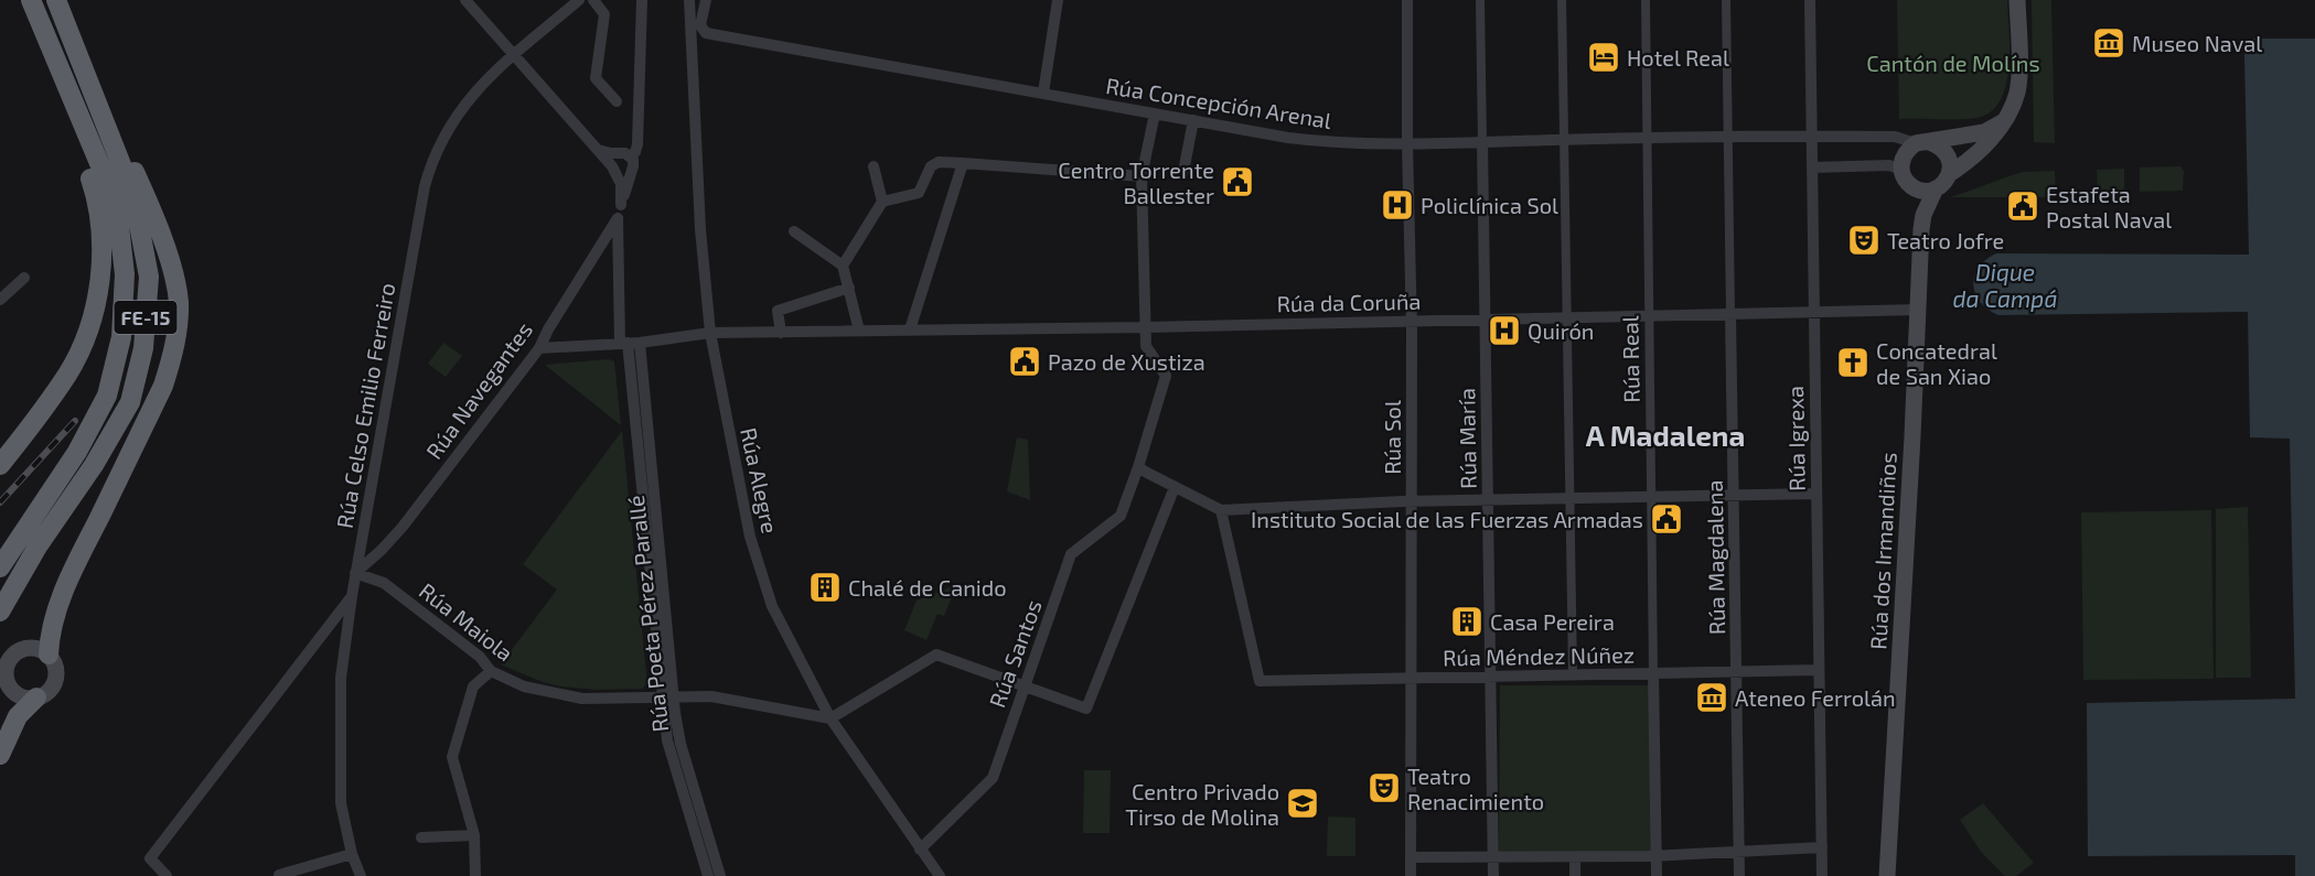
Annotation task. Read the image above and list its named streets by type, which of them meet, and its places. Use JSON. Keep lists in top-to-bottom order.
{
  "streets": {
    "highway": ["FE-15"],
    "main road": ["Rúa dos Irmandiños"],
    "street": [
      "Rúa Concepción Arenal",
      "Rúa da Coruña",
      "Rúa Real",
      "Rúa Navegantes",
      "Rúa Celso Emilio Ferreiro",
      "Rúa Sol",
      "Rúa María",
      "Rúa Igrexa",
      "Rúa Alegre",
      "Rúa Magdalena",
      "Rúa Poeta Pérez Parallé",
      "Rúa Maiola",
      "Rúa Santos",
      "Rúa Méndez Núñez"
    ]
  },
  "crossings": [
    ["Rúa Concepción Arenal", "Rúa Real"],
    ["Rúa Concepción Arenal", "Rúa Sol"],
    ["Rúa Concepción Arenal", "Rúa María"],
    ["Rúa Concepción Arenal", "Rúa Igrexa"],
    ["Rúa Concepción Arenal", "Rúa dos Irmandiños"],
    ["Rúa Concepción Arenal", "Rúa Magdalena"],
    ["Rúa da Coruña", "Rúa Real"],
    ["Rúa da Coruña", "Rúa Navegantes"],
    ["Rúa da Coruña", "Rúa Sol"],
    ["Rúa da Coruña", "Rúa María"],
    ["Rúa da Coruña", "Rúa Igrexa"],
    ["Rúa da Coruña", "Rúa Alegre"],
    ["Rúa da Coruña", "Rúa dos Irmandiños"],
    ["Rúa da Coruña", "Rúa Magdalena"],
    ["Rúa da Coruña", "Rúa Poeta Pérez Parallé"],
    ["Rúa da Coruña", "Rúa Santos"],
    ["Rúa Real", "Rúa Méndez Núñez"],
    ["Rúa Navegantes", "Rúa Celso Emilio Ferreiro"],
    ["Rúa Navegantes", "Rúa Poeta Pérez Parallé"],
    ["Rúa Navegantes", "Rúa Maiola"],
    ["Rúa Celso Emilio Ferreiro", "Rúa Maiola"],
    ["Rúa Sol", "Rúa Méndez Núñez"],
    ["Rúa María", "Rúa Méndez Núñez"],
    ["Rúa Igrexa", "Rúa Méndez Núñez"],
    ["Rúa Alegre", "Rúa Maiola"],
    ["Rúa Alegre", "Rúa Santos"],
    ["Rúa Magdalena", "Rúa Méndez Núñez"],
    ["Rúa Poeta Pérez Parallé", "Rúa Maiola"]
  ],
  "districts": ["A Madalena"],
  "water": ["Dique da Campá"],
  "parks": ["Cantón de Molíns"],
  "places": {
    "museum": ["Museo Naval", "Ateneo Ferrolán"],
    "hotel": ["Hotel Real"],
    "public building": [
      "Centro Torrente Ballester",
      "Estafeta Postal Naval",
      "Pazo de Xustiza",
      "Instituto Social de las Fuerzas Armadas"
    ],
    "hospital": ["Policlínica Sol", "Quirón"],
    "theatre": ["Teatro Jofre", "Teatro Renacimiento"],
    "church": ["Concatedral de San Xiao"],
    "building": ["Chalé de Canido", "Casa Pereira"],
    "school or university": ["Centro Privado Tirso de Molina"]
  }
}
